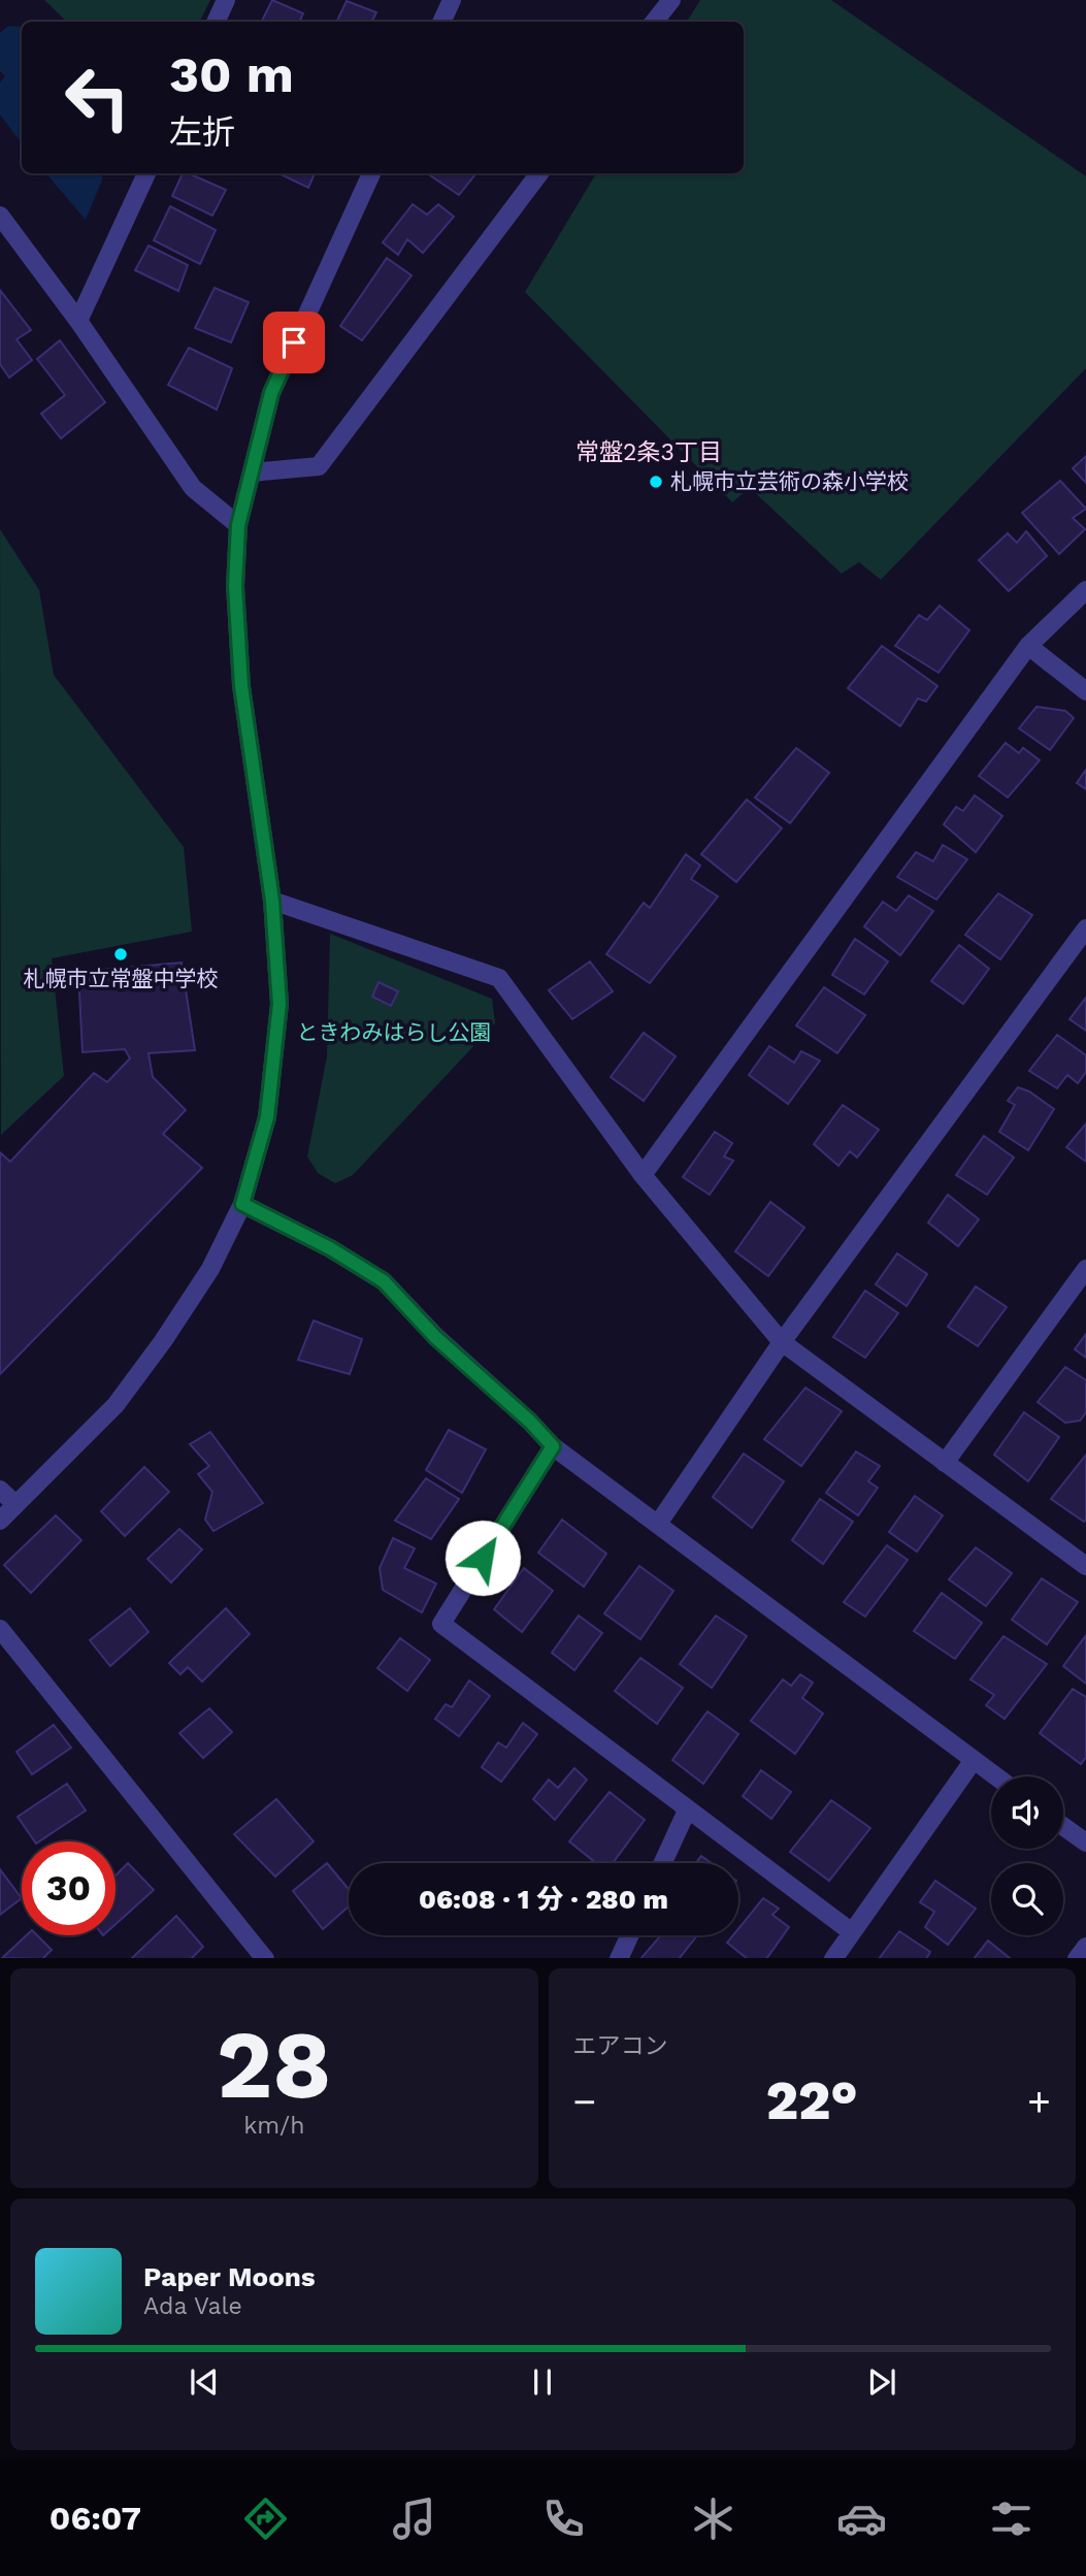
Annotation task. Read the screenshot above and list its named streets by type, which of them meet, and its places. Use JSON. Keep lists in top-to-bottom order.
{
  "districts": ["常盤2条3丁目"],
  "parks": ["ときわみはらし公園"],
  "places": ["札幌市立芸術の森小学校", "札幌市立常盤中学校"],
  "page": {
    "turn": ["30 m", "左折"],
    "limit": "30",
    "trip": "06:08 · 1 分 · 280 m",
    "tile": [
      ["28", "km/h"],
      "エアコン"
    ],
    "heat": ["−", "22°", "+"],
    "song": ["Paper Moons", "Ada Vale"],
    "tabs": "06:07"
  }
}
